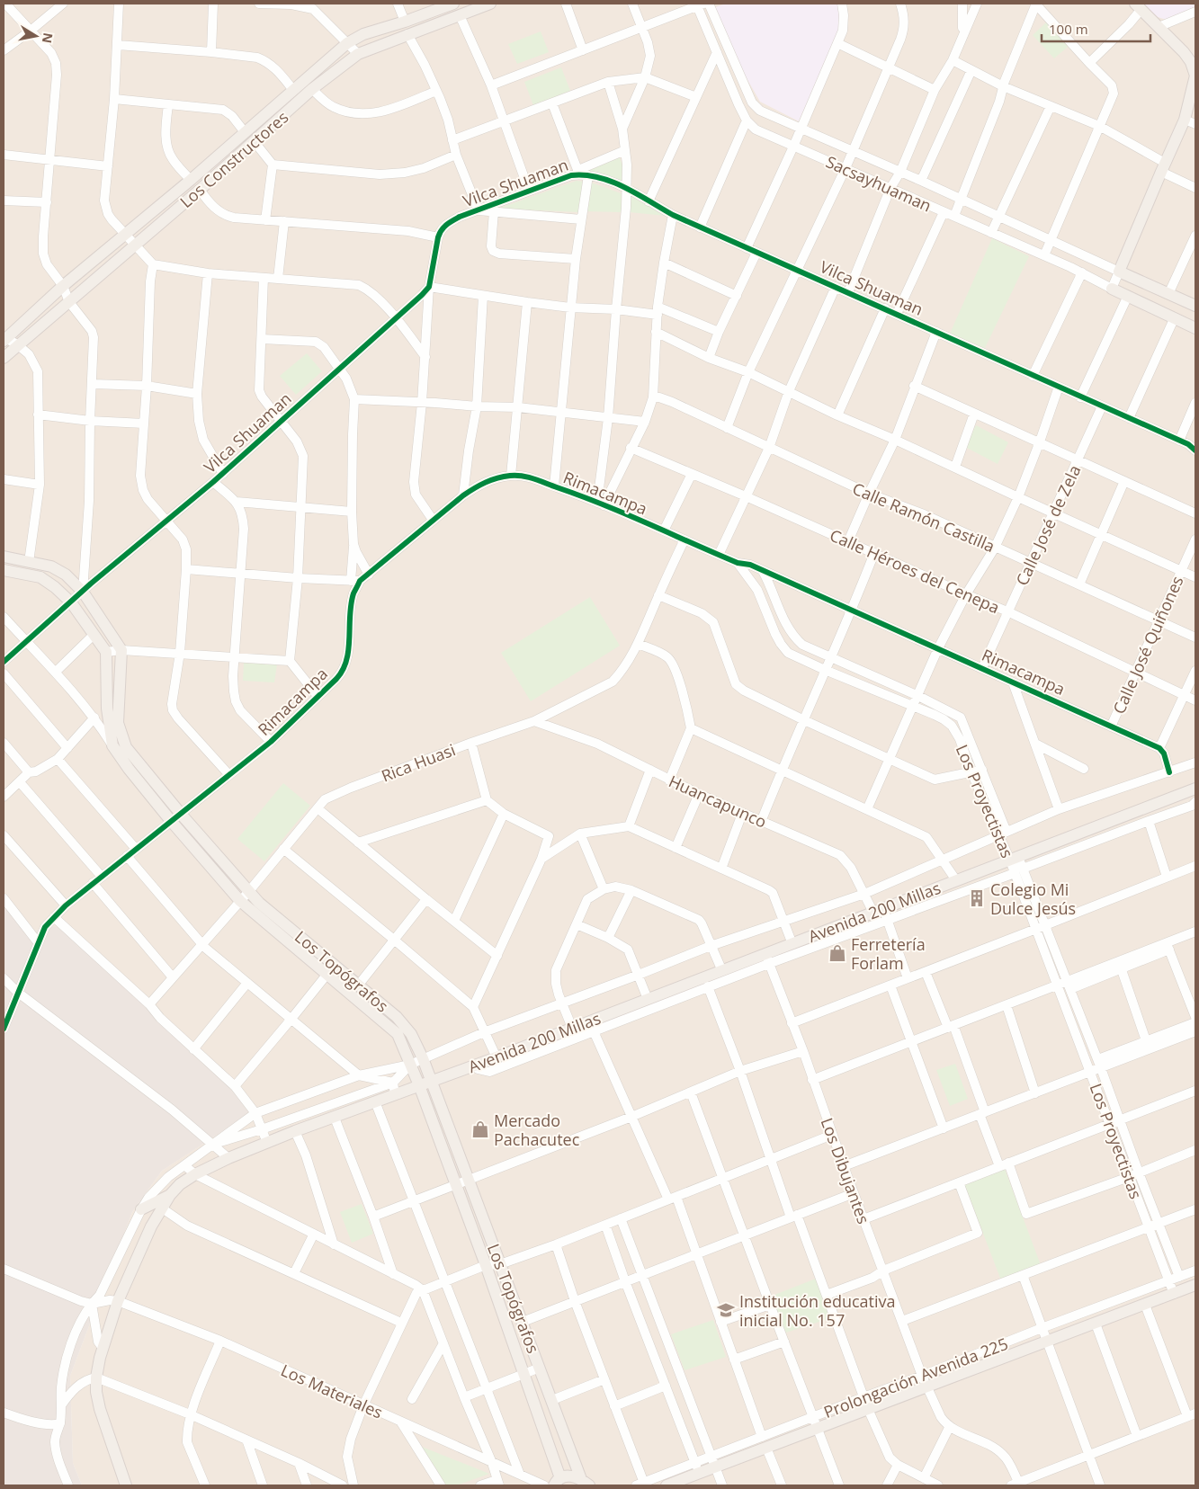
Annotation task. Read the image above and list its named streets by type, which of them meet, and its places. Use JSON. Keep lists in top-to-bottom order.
{
  "streets": {
    "main road": [
      "Los Constructores",
      "Avenida 200 Millas",
      "Los Topógrafos",
      "Prolongación Avenida 225"
    ],
    "street": [
      "Vilca Shuaman",
      "Sacsayhuaman",
      "Rimacampa",
      "Calle Ramón Castilla",
      "Calle José de Zela",
      "Calle Héroes del Cenepa",
      "Calle José Quiñones",
      "Rica Huasi",
      "Huancapunco",
      "Los Proyectistas",
      "Los Dibujantes",
      "Los Materiales"
    ]
  },
  "crossings": [
    ["Vilca Shuaman", "Calle José de Zela"],
    ["Rimacampa", "Calle José de Zela"],
    ["Rimacampa", "Calle José Quiñones"],
    ["Rimacampa", "Rica Huasi"],
    ["Rimacampa", "Los Proyectistas"],
    ["Rimacampa", "Los Topógrafos"],
    ["Calle Ramón Castilla", "Calle José de Zela"],
    ["Calle Ramón Castilla", "Calle José Quiñones"],
    ["Calle José de Zela", "Calle Héroes del Cenepa"],
    ["Calle Héroes del Cenepa", "Calle José Quiñones"],
    ["Rica Huasi", "Huancapunco"],
    ["Rica Huasi", "Los Topógrafos"],
    ["Huancapunco", "Avenida 200 Millas"],
    ["Los Proyectistas", "Avenida 200 Millas"],
    ["Los Proyectistas", "Prolongación Avenida 225"],
    ["Avenida 200 Millas", "Los Topógrafos"],
    ["Avenida 200 Millas", "Los Dibujantes"],
    ["Avenida 200 Millas", "Los Materiales"],
    ["Los Dibujantes", "Prolongación Avenida 225"]
  ],
  "places": {
    "building": ["Colegio Mi Dulce Jesús"],
    "shop": ["Ferretería Forlam", "Mercado Pachacutec"],
    "school or university": ["Institución educativa inicial No. 157"]
  },
  "scale_bar": "100 m",
  "north": "right"
}
